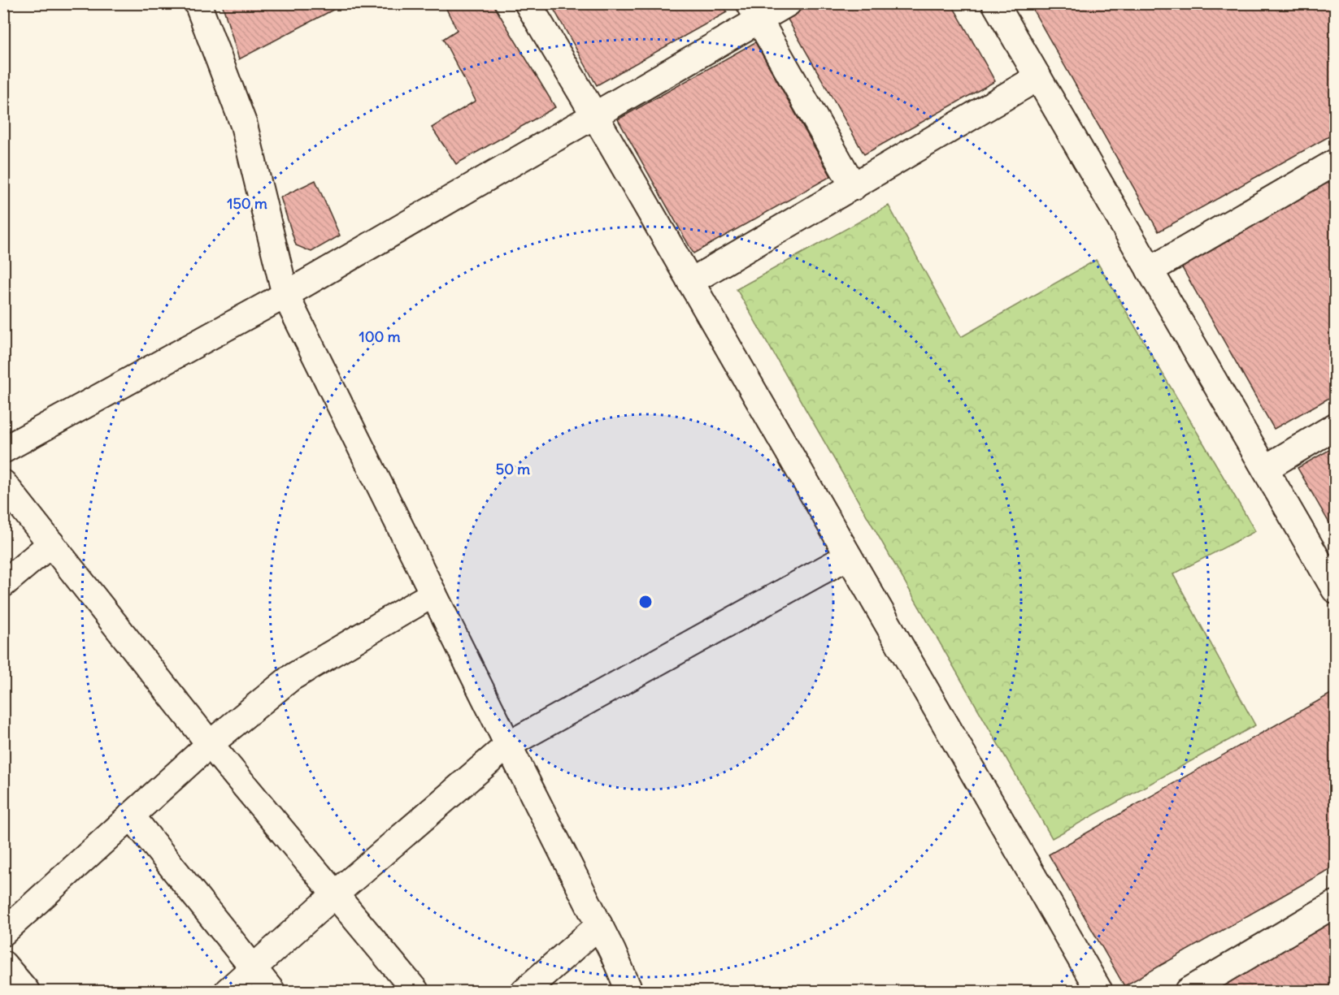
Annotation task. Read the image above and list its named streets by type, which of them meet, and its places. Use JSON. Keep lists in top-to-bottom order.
{
  "rings": ["150 m", "100 m", "50 m"]
}
